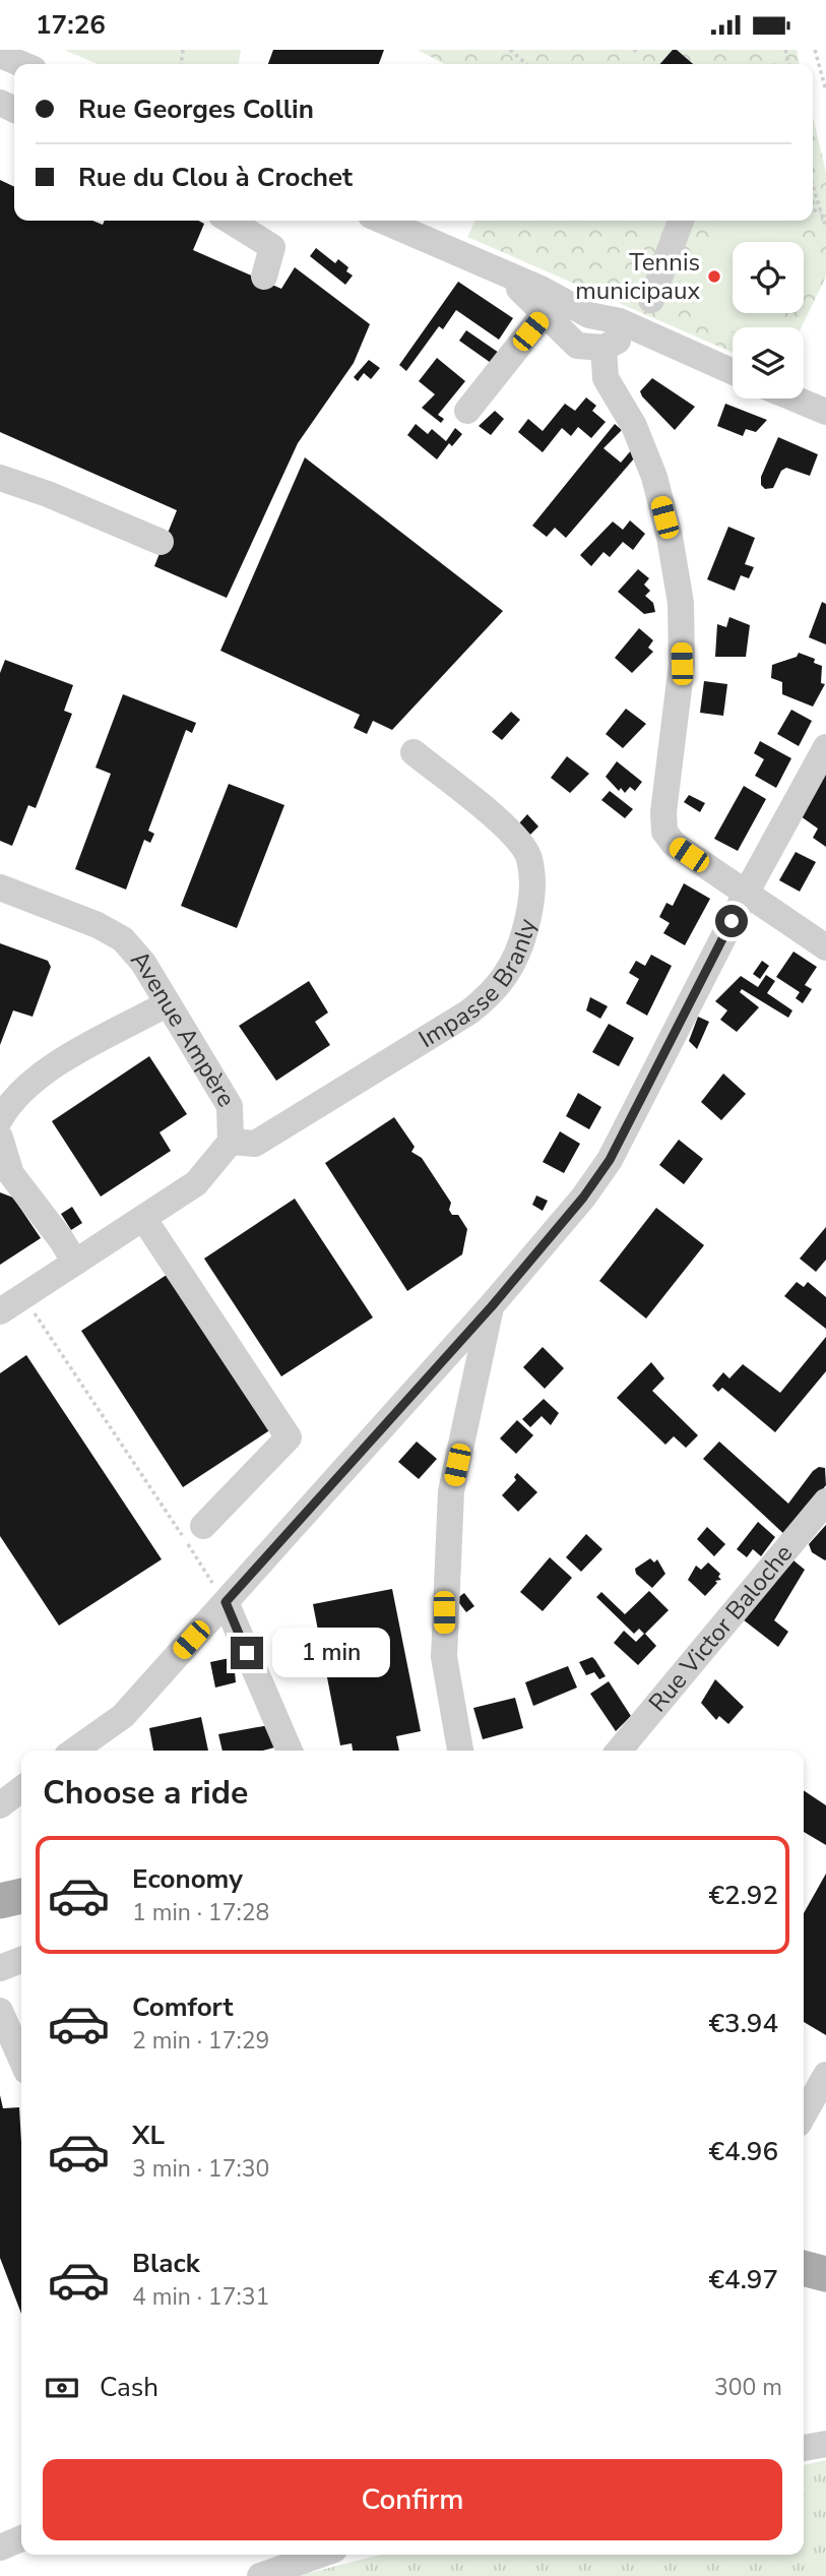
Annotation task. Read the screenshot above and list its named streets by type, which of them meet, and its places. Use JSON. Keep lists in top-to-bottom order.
{
  "streets": {
    "street": ["Impasse Branly", "Avenue Ampère", "Rue Victor Baloche"]
  },
  "crossings": [
    ["Impasse Branly", "Avenue Ampère"]
  ],
  "places": ["Tennis municipaux"],
  "page": {
    "status": "17:26",
    "banner": ["Rue Georges Collin", "Rue du Clou à Crochet"],
    "bubble": "1 min",
    "heading": "Choose a ride",
    "list": [
      {
        "name": "Economy",
        "note": "1 min · 17:28",
        "value": "€2.92"
      },
      {
        "name": "Comfort",
        "note": "2 min · 17:29",
        "value": "€3.94"
      },
      {
        "name": "XL",
        "note": "3 min · 17:30",
        "value": "€4.96"
      },
      {
        "name": "Black",
        "note": "4 min · 17:31",
        "value": "€4.97"
      }
    ],
    "pay": ["Cash", "300 m"],
    "buttons": "Confirm"
  }
}
